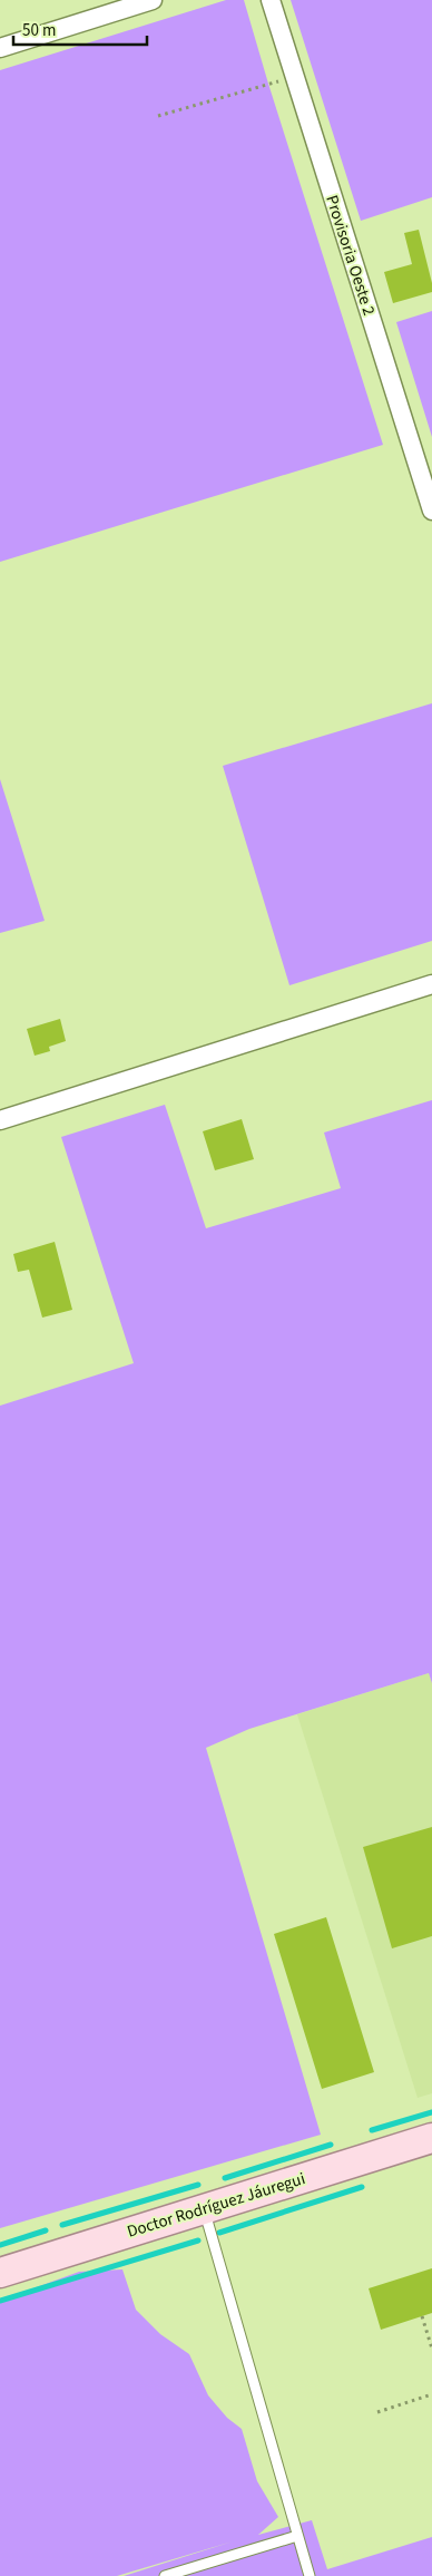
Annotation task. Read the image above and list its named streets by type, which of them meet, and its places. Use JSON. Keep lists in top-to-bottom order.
{
  "streets": {
    "main road": ["Doctor Rodríguez Jáuregui"],
    "street": ["Provisoria Oeste 2"]
  },
  "scale_bar": "50 m"
}
